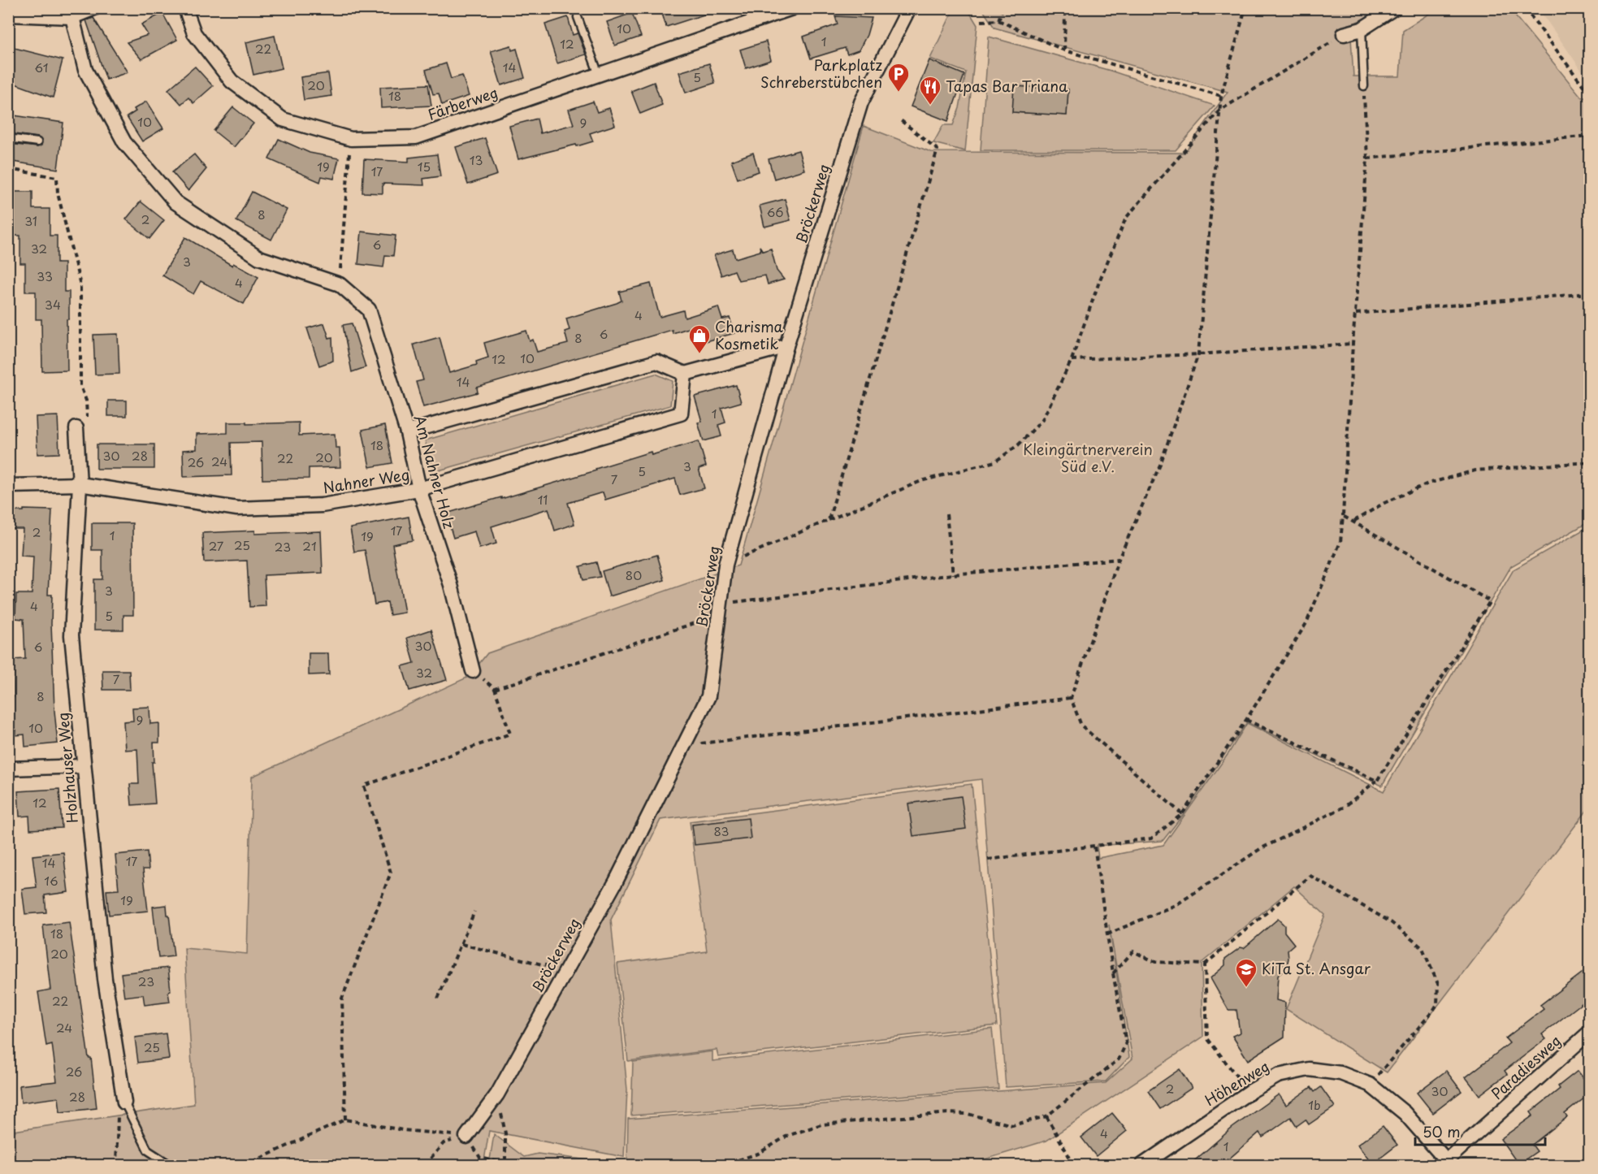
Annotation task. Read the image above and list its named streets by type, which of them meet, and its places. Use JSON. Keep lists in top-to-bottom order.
{
  "streets": {
    "street": [
      "Färberweg",
      "Bröckerweg",
      "Am Nahner Holz",
      "Nahner Weg",
      "Holzhauser Weg",
      "Paradiesweg",
      "Höhenweg"
    ]
  },
  "crossings": [
    ["Am Nahner Holz", "Nahner Weg"],
    ["Nahner Weg", "Holzhauser Weg"],
    ["Paradiesweg", "Höhenweg"]
  ],
  "parks": ["Kleingärtnerverein Süd e.V."],
  "places": {
    "parking": ["Parkplatz Schreberstübchen"],
    "restaurant": ["Tapas Bar Triana"],
    "shop": ["Charisma Kosmetik"],
    "school or university": ["KiTa St. Ansgar"]
  },
  "house_numbers": [
    "10",
    "1",
    "12",
    "22",
    "61",
    "14",
    "5",
    "20",
    "18",
    "10",
    "9",
    "13",
    "19",
    "15",
    "17",
    "66",
    "8",
    "2",
    "31",
    "6",
    "32",
    "3",
    "33",
    "4",
    "34",
    "4",
    "6",
    "8",
    "10",
    "12",
    "14",
    "1",
    "18",
    "30",
    "28",
    "20",
    "22",
    "24",
    "26",
    "3",
    "5",
    "7",
    "11",
    "17",
    "2",
    "1",
    "19",
    "25",
    "27",
    "21",
    "23",
    "80",
    "3",
    "4",
    "5",
    "30",
    "6",
    "32",
    "7",
    "8",
    "9",
    "10",
    "12",
    "83",
    "17",
    "14",
    "16",
    "19",
    "18",
    "20",
    "23",
    "22",
    "24",
    "25",
    "26",
    "2",
    "30",
    "28",
    "1b",
    "4",
    "1"
  ],
  "scale_bar": "50 m"
}
